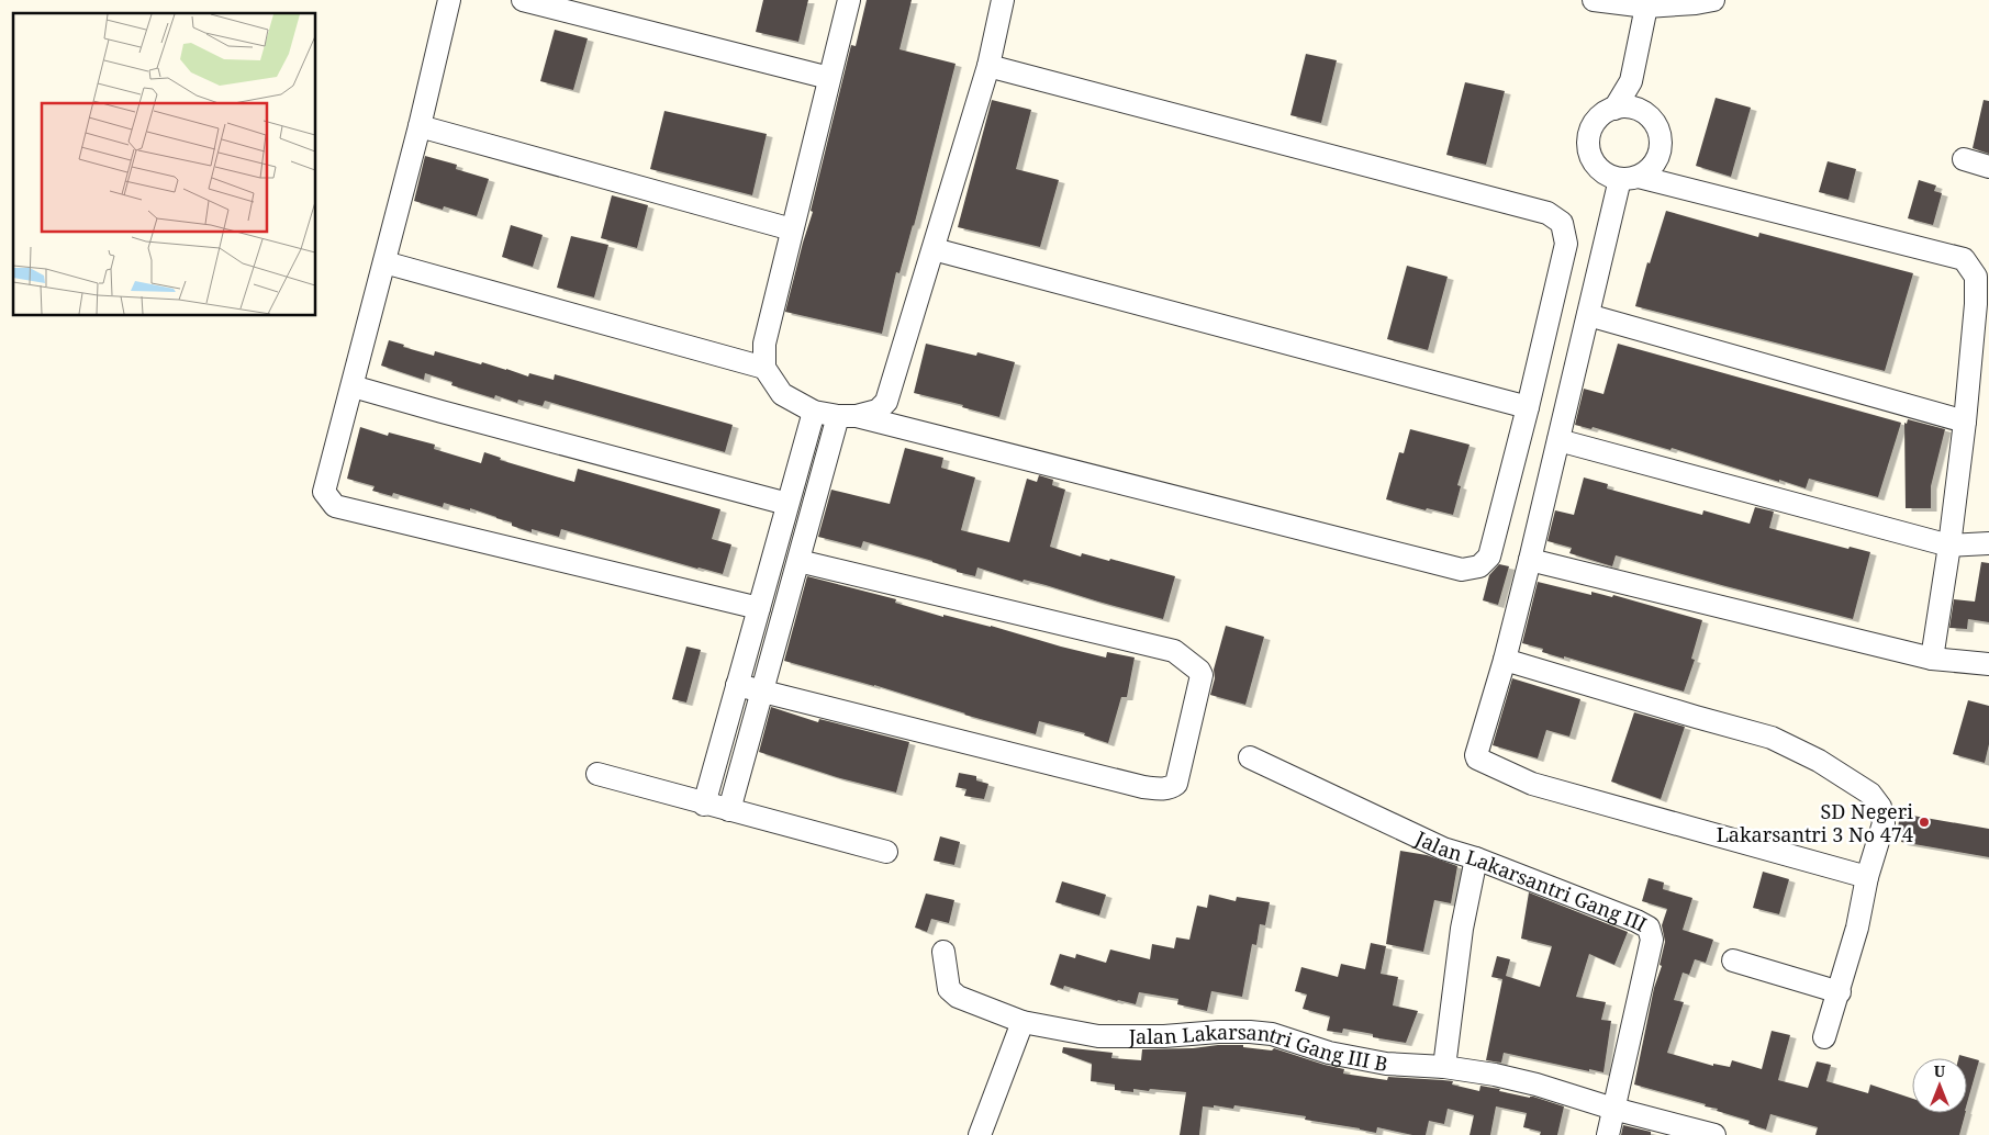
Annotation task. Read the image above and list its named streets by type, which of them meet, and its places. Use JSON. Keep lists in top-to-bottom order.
{
  "streets": {
    "street": ["Jalan Lakarsantri Gang III", "Jalan Lakarsantri Gang III B"]
  },
  "crossings": [
    ["Jalan Lakarsantri Gang III", "Jalan Lakarsantri Gang III B"]
  ],
  "places": ["SD Negeri Lakarsantri 3 No 474"],
  "north": "top"
}
